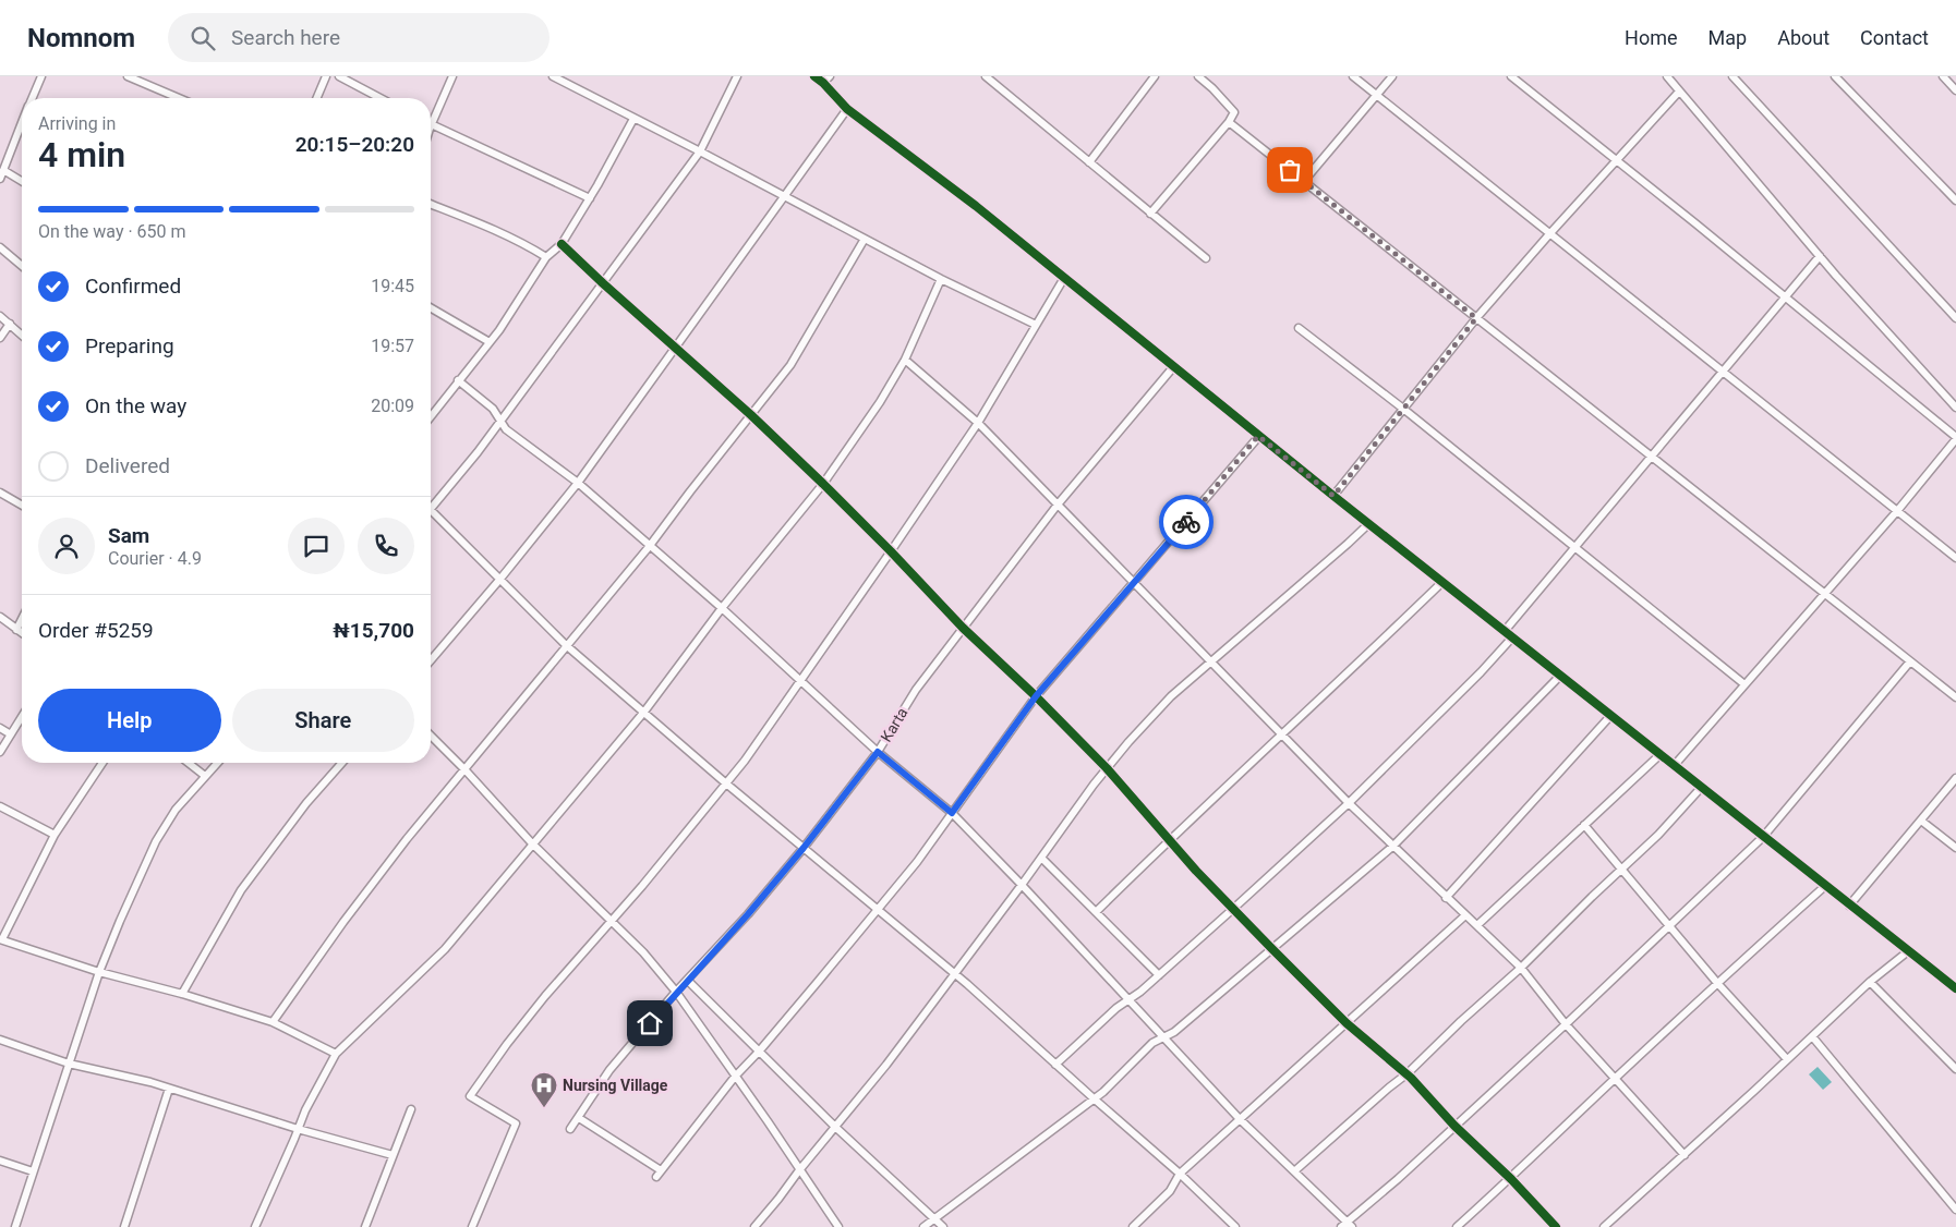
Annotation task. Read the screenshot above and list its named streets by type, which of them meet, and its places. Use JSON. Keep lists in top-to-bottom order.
{
  "streets": {
    "street": ["Karta"]
  },
  "places": {
    "hospital": ["Nursing Village"]
  },
  "page": {
    "header": "Nomnom",
    "search": "Search here",
    "nav": [
      "Home",
      "Map",
      "About",
      "Contact"
    ],
    "heading": ["4 min", "Arriving in", "20:15–20:20"],
    "panel": [
      "Sam",
      "Courier · 4.9",
      "Order #5259",
      "₦15,700"
    ],
    "bar": "On the way · 650 m",
    "list": [
      ["Confirmed", "19:45"],
      ["Preparing", "19:57"],
      ["On the way", "20:09"],
      "Delivered"
    ],
    "buttons": ["Help", "Share"]
  }
}
